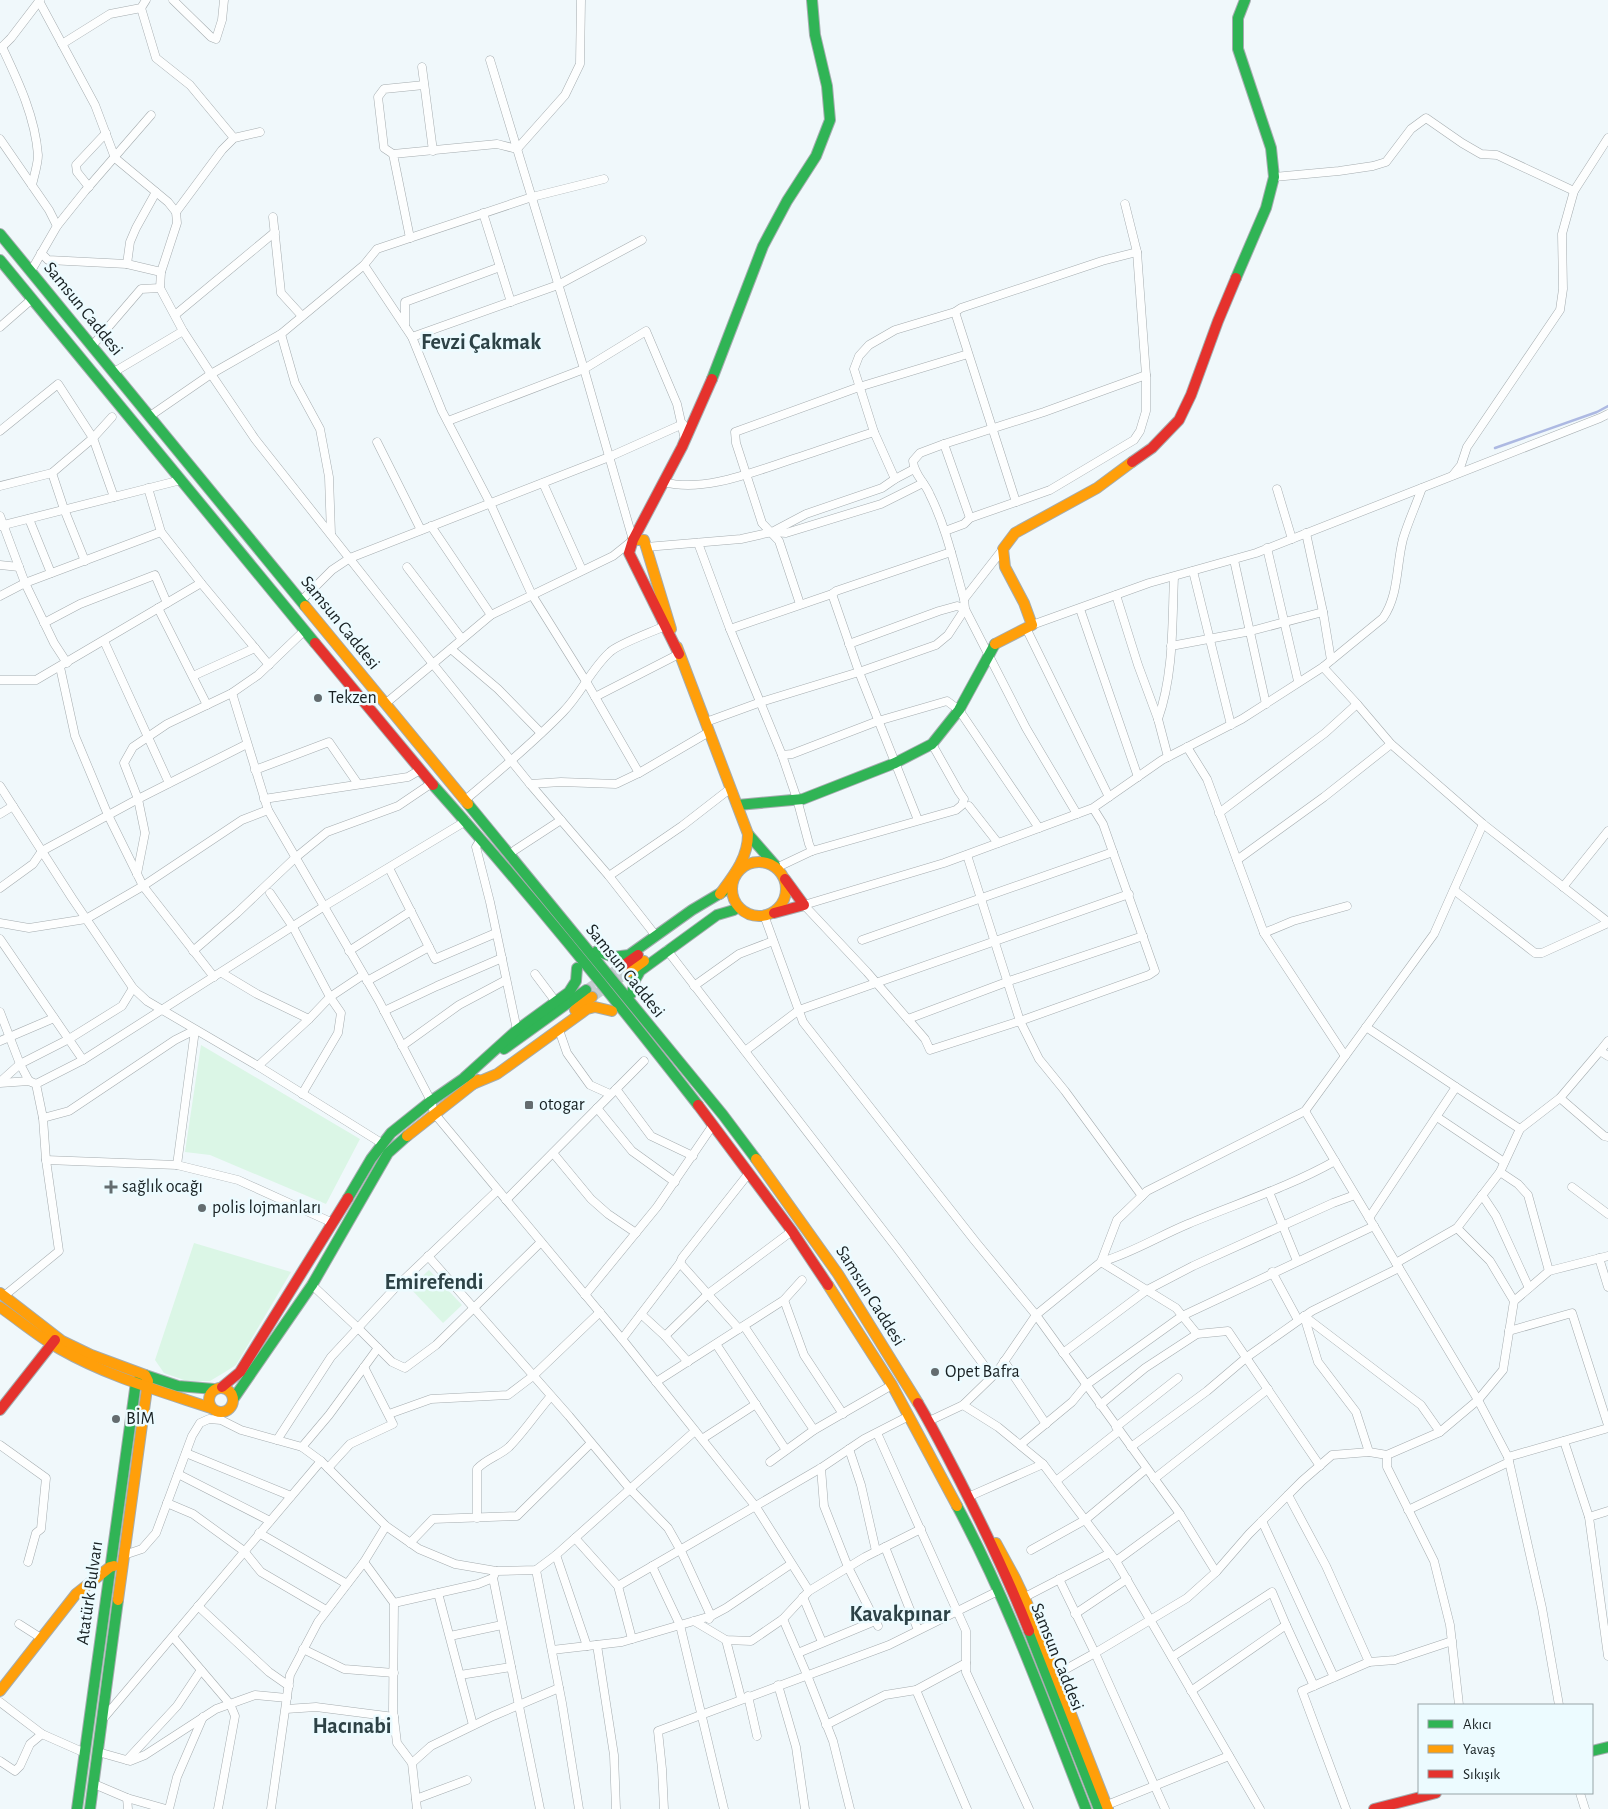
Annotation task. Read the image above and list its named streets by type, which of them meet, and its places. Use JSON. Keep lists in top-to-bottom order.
{
  "streets": {
    "main road": ["Samsun Caddesi", "Atatürk Bulvarı"]
  },
  "districts": [
    "Fevzi Çakmak",
    "Emirefendi",
    "Kavakpınar",
    "Hacınabi"
  ],
  "places": {
    "other": [
      "Tekzen",
      "polis lojmanları",
      "Opet Bafra",
      "BİM"
    ],
    "transit": ["otogar"],
    "health": ["sağlık ocağı"]
  },
  "legend": ["Akıcı", "Yavaş", "Sıkışık"]
}
